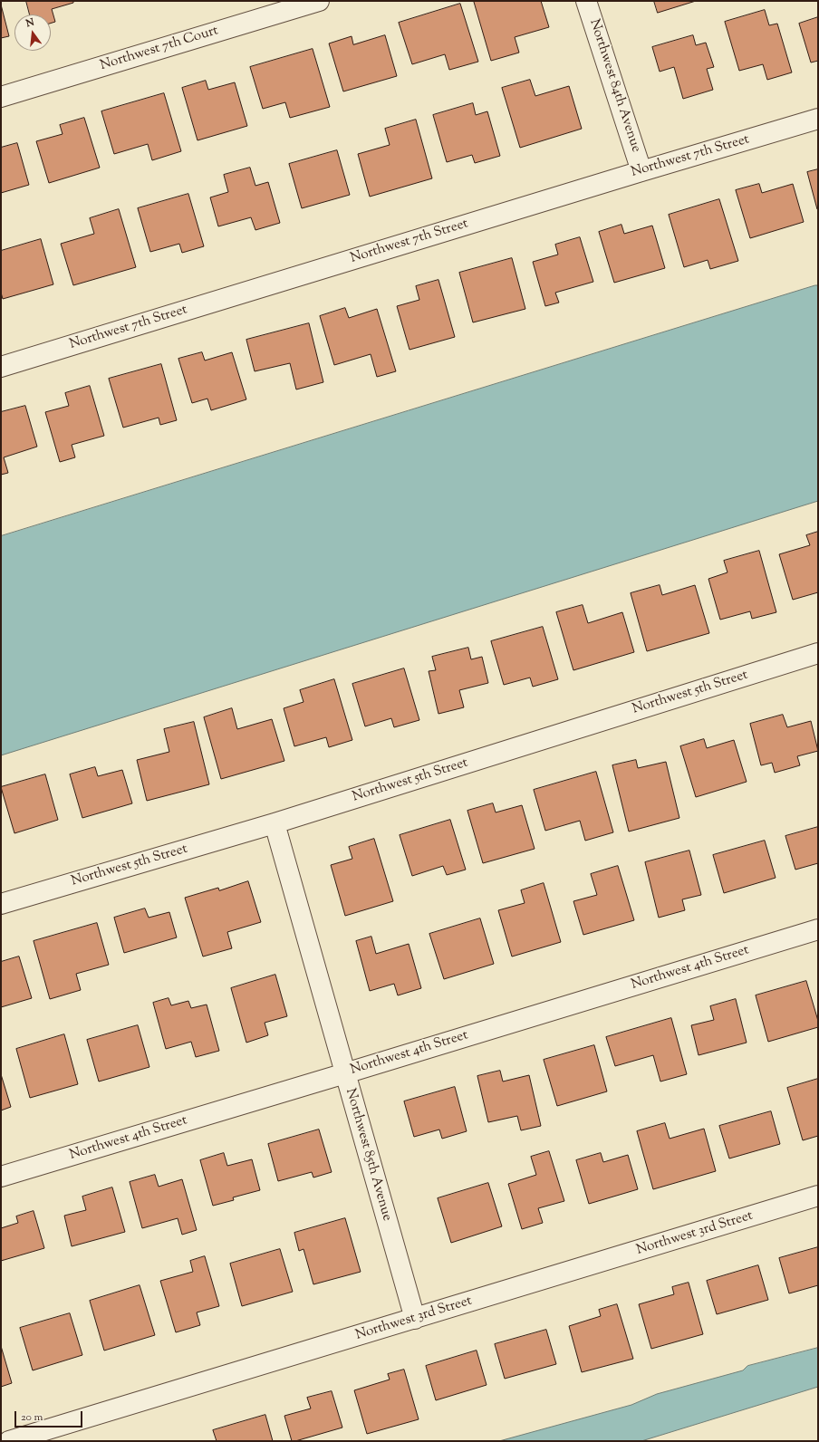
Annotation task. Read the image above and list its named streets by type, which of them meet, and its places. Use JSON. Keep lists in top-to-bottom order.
{
  "streets": {
    "street": [
      "Northwest 7th Court",
      "Northwest 84th Avenue",
      "Northwest 7th Street",
      "Northwest 5th Street",
      "Northwest 4th Street",
      "Northwest 85th Avenue",
      "Northwest 3rd Street"
    ]
  },
  "crossings": [
    ["Northwest 84th Avenue", "Northwest 7th Street"],
    ["Northwest 5th Street", "Northwest 85th Avenue"],
    ["Northwest 4th Street", "Northwest 85th Avenue"],
    ["Northwest 85th Avenue", "Northwest 3rd Street"]
  ],
  "scale_bar": "20 m",
  "north": "top"
}
